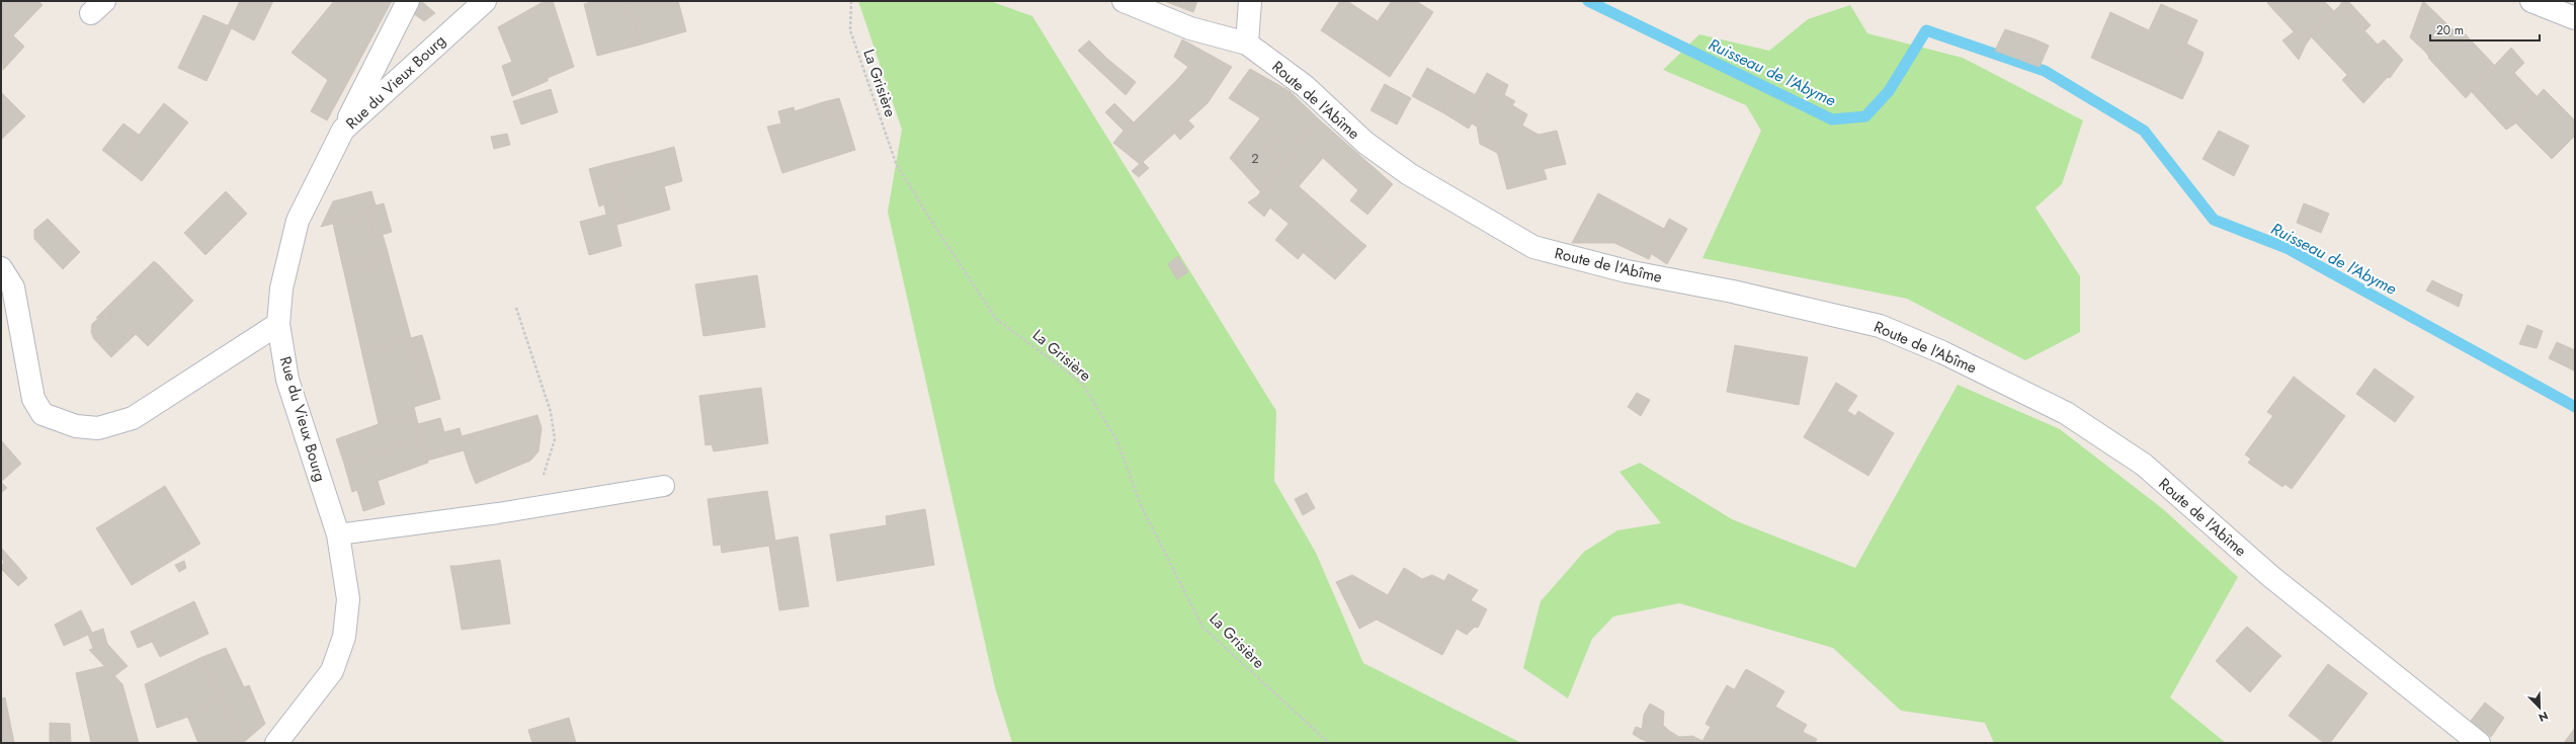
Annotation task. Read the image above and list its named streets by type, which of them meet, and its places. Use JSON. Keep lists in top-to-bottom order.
{
  "streets": {
    "street": ["Rue du Vieux Bourg", "Route de l'Abîme"],
    "path": ["La Grisière"]
  },
  "water": ["Ruisseau de l'Abyme"],
  "house_numbers": ["2"],
  "scale_bar": "20 m",
  "north": "bottom right"
}
